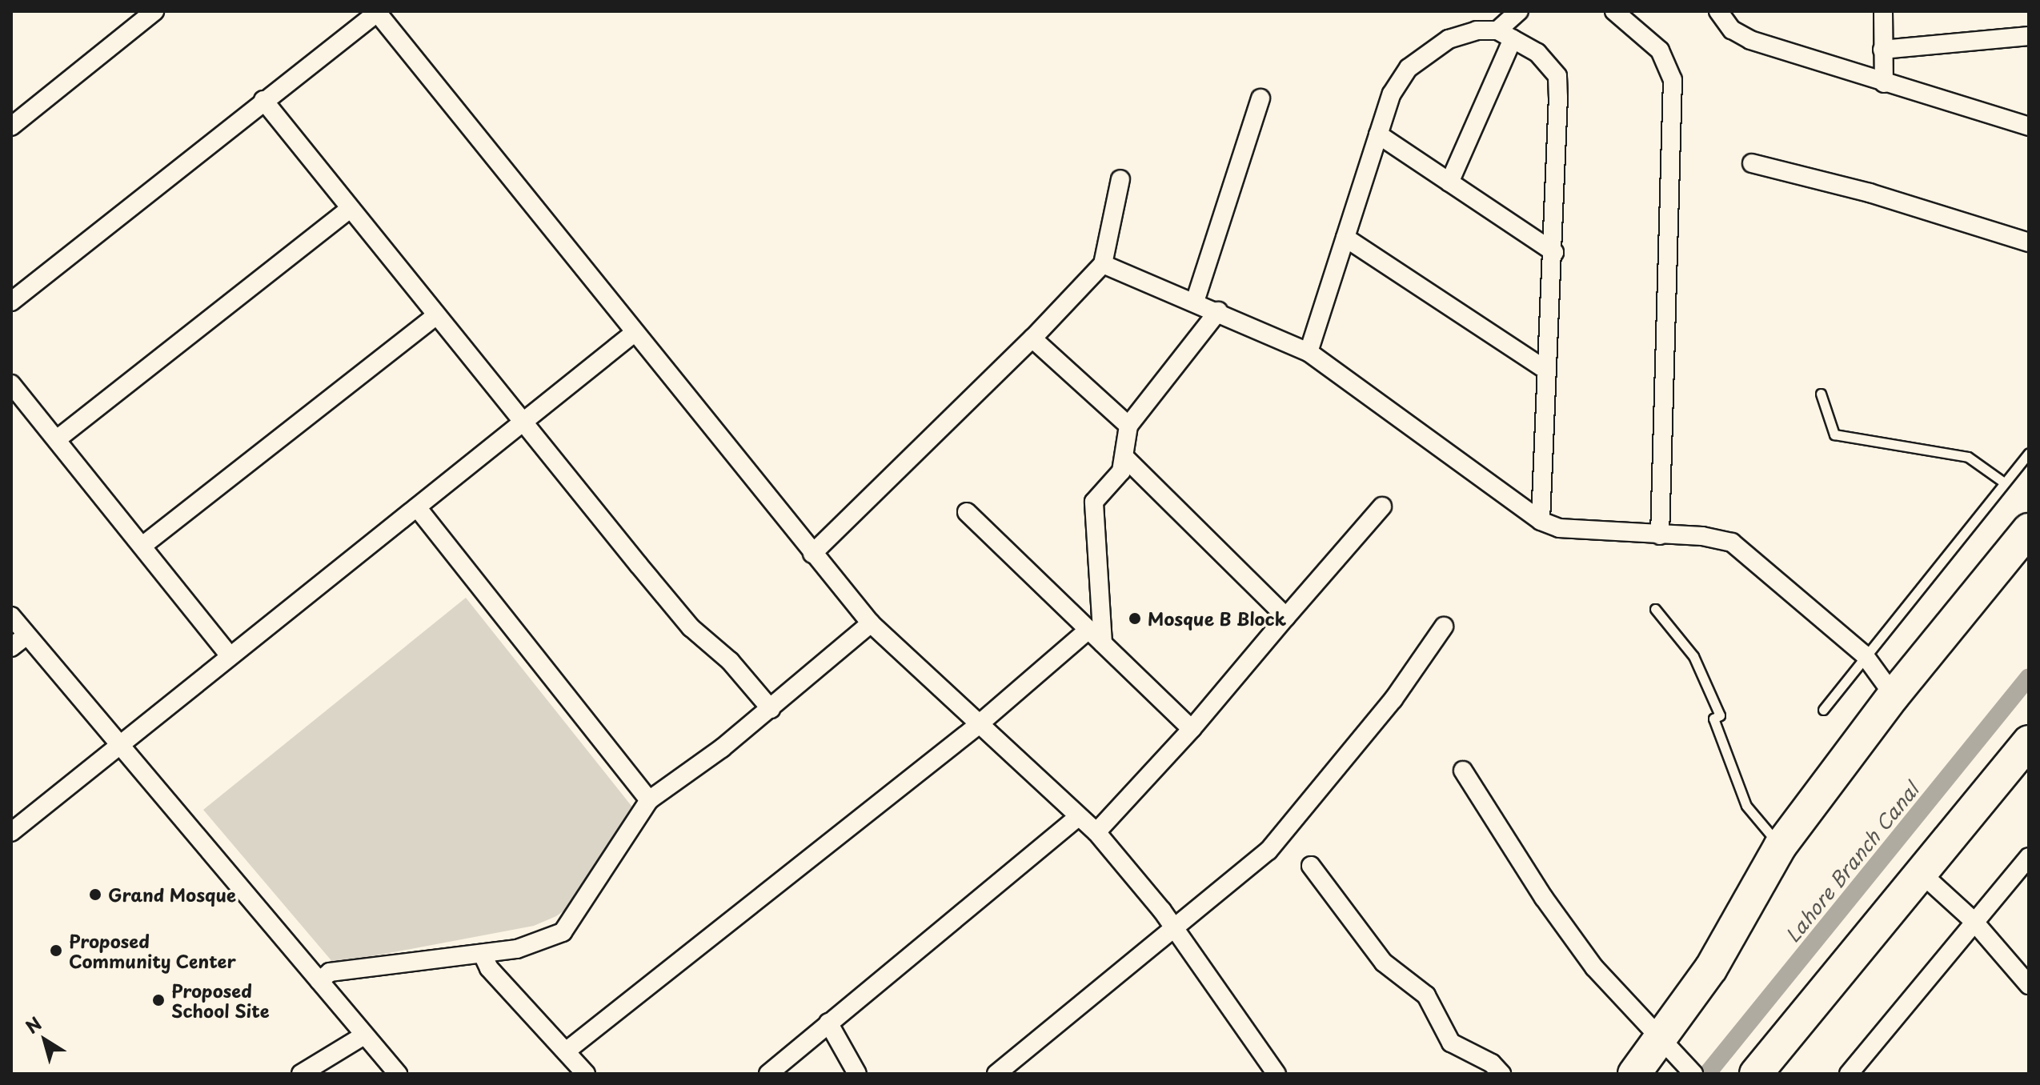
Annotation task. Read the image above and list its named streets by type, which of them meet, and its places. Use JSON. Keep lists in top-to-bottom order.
{
  "water": ["Lahore Branch Canal"],
  "places": [
    "Mosque B Block",
    "Grand Mosque",
    "Proposed Community Center",
    "Proposed School Site"
  ],
  "north": "top left"
}
